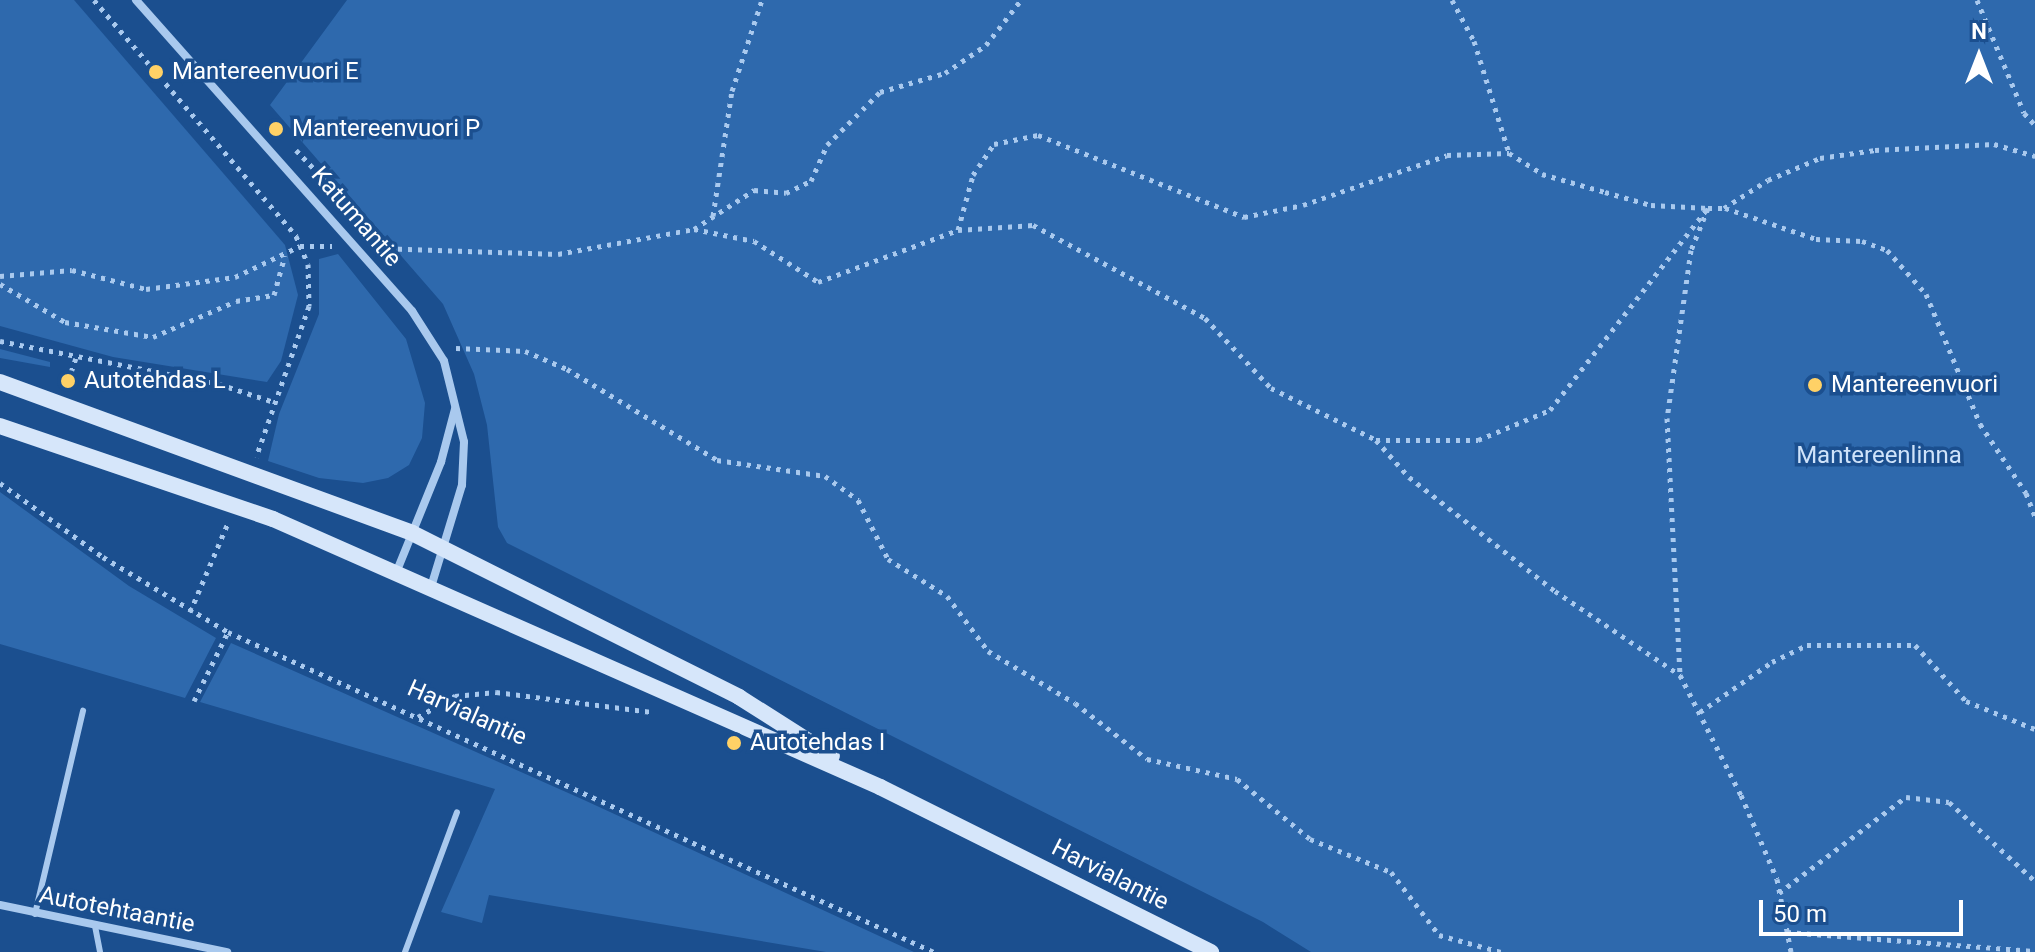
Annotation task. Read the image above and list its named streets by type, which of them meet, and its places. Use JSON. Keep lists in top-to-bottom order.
{
  "streets": {
    "main road": ["Harvialantie"],
    "street": ["Katumantie", "Autotehtaantie"]
  },
  "crossings": [
    ["Katumantie", "Harvialantie"]
  ],
  "parks": ["Mantereenlinna"],
  "places": [
    "Mantereenvuori E",
    "Mantereenvuori P",
    "Autotehdas L",
    "Mantereenvuori",
    "Autotehdas I"
  ],
  "scale_bar": "50 m",
  "north": "top"
}
